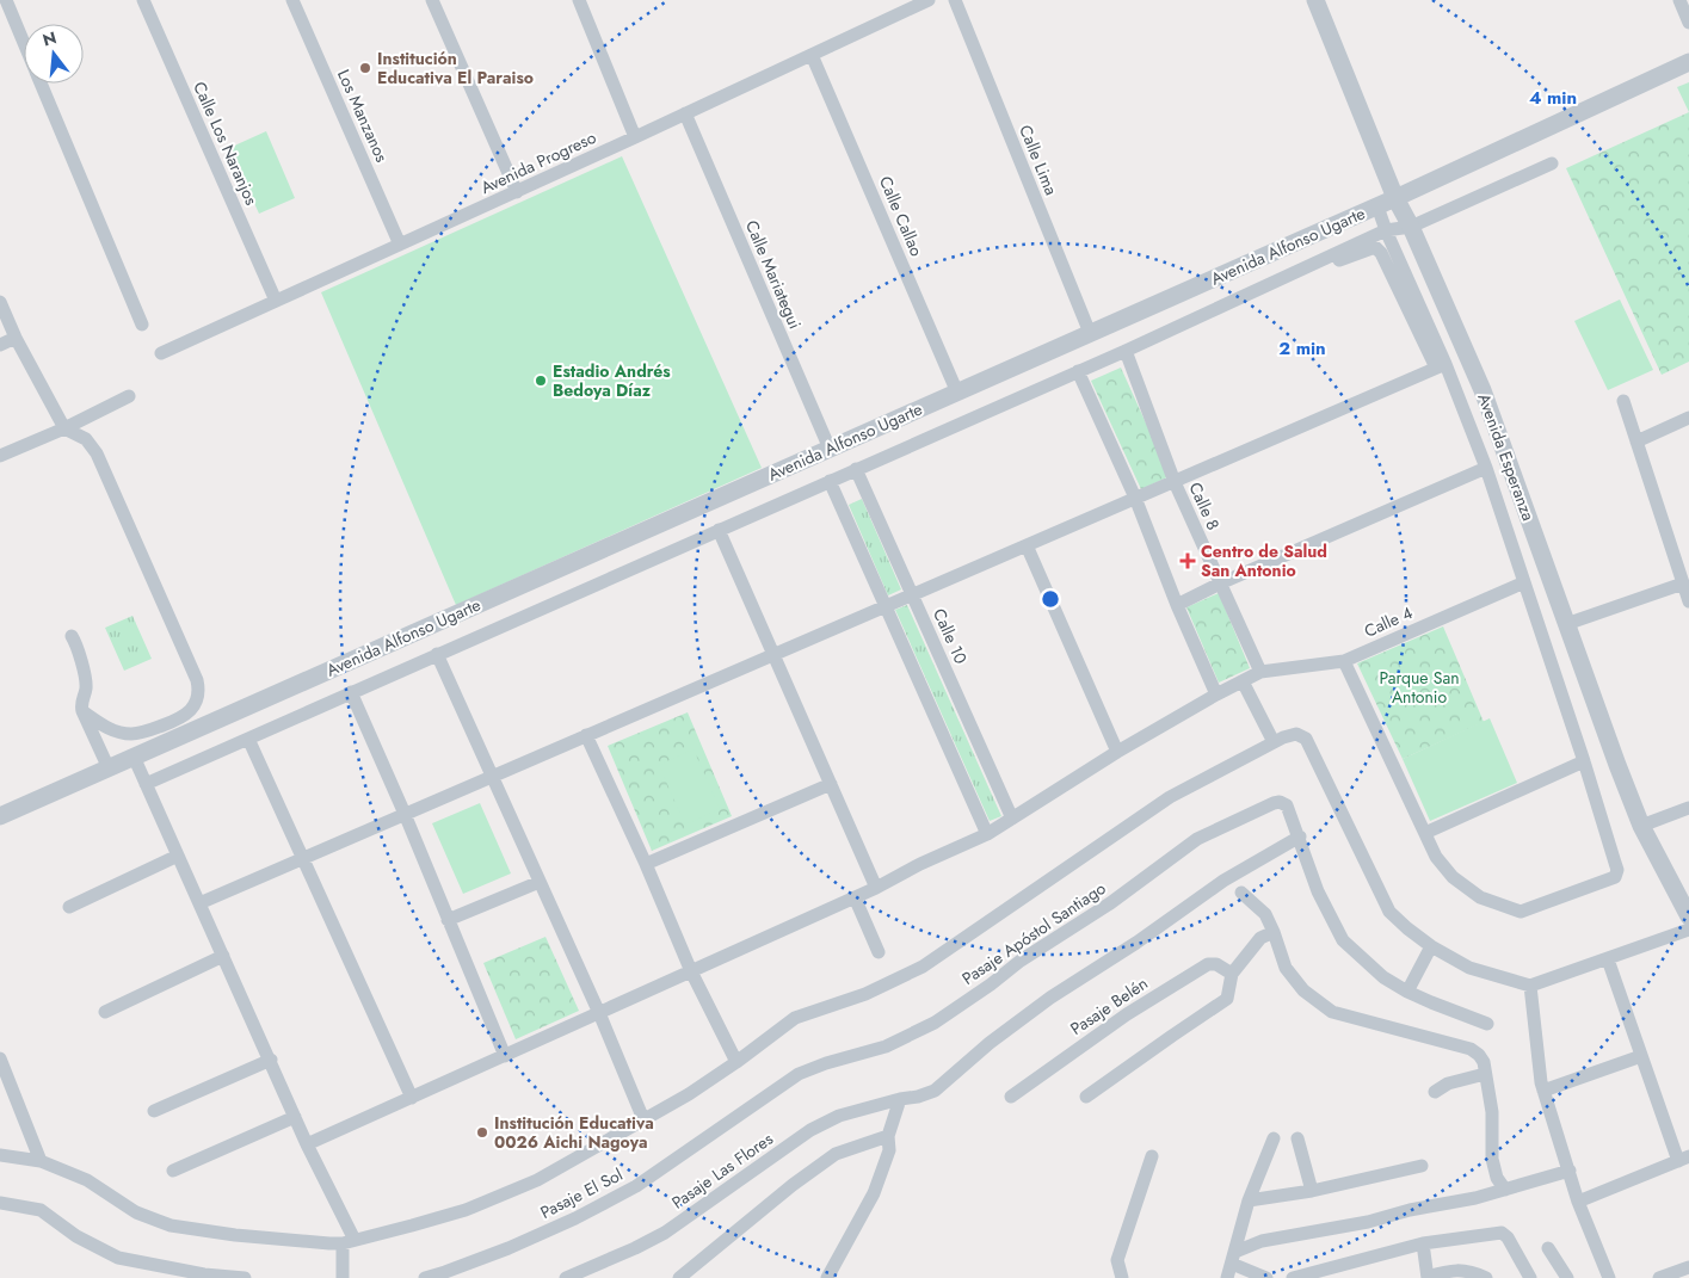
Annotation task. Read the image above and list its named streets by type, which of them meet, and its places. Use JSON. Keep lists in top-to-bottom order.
{
  "streets": {
    "street": [
      "Los Manzanos",
      "Calle Los Naranjos",
      "Calle Lima",
      "Avenida Progreso",
      "Calle Callao",
      "Avenida Alfonso Ugarte",
      "Calle Mariategui",
      "Avenida Esperanza",
      "Calle 8",
      "Calle 4",
      "Calle 10",
      "Pasaje Apóstol Santiago",
      "Pasaje Belén",
      "Pasaje Las Flores",
      "Pasaje El Sol"
    ]
  },
  "crossings": [
    ["Los Manzanos", "Avenida Progreso"],
    ["Calle Los Naranjos", "Avenida Progreso"],
    ["Calle Lima", "Avenida Alfonso Ugarte"],
    ["Avenida Progreso", "Calle Callao"],
    ["Avenida Progreso", "Calle Mariategui"],
    ["Calle Callao", "Avenida Alfonso Ugarte"],
    ["Avenida Alfonso Ugarte", "Calle Mariategui"],
    ["Avenida Alfonso Ugarte", "Avenida Esperanza"],
    ["Avenida Alfonso Ugarte", "Calle 8"],
    ["Avenida Alfonso Ugarte", "Calle 10"],
    ["Calle 8", "Calle 4"],
    ["Pasaje Apóstol Santiago", "Pasaje Las Flores"],
    ["Pasaje Apóstol Santiago", "Pasaje El Sol"]
  ],
  "parks": ["Parque San Antonio"],
  "places": {
    "other": ["Institución Educativa El Paraiso", "Estadio Andrés Bedoya Díaz", "Institución Educativa 0026 Aichi Nagoya"],
    "health": ["Centro de Salud San Antonio"]
  },
  "north": "top",
  "rings": ["4 min", "2 min"]
}
